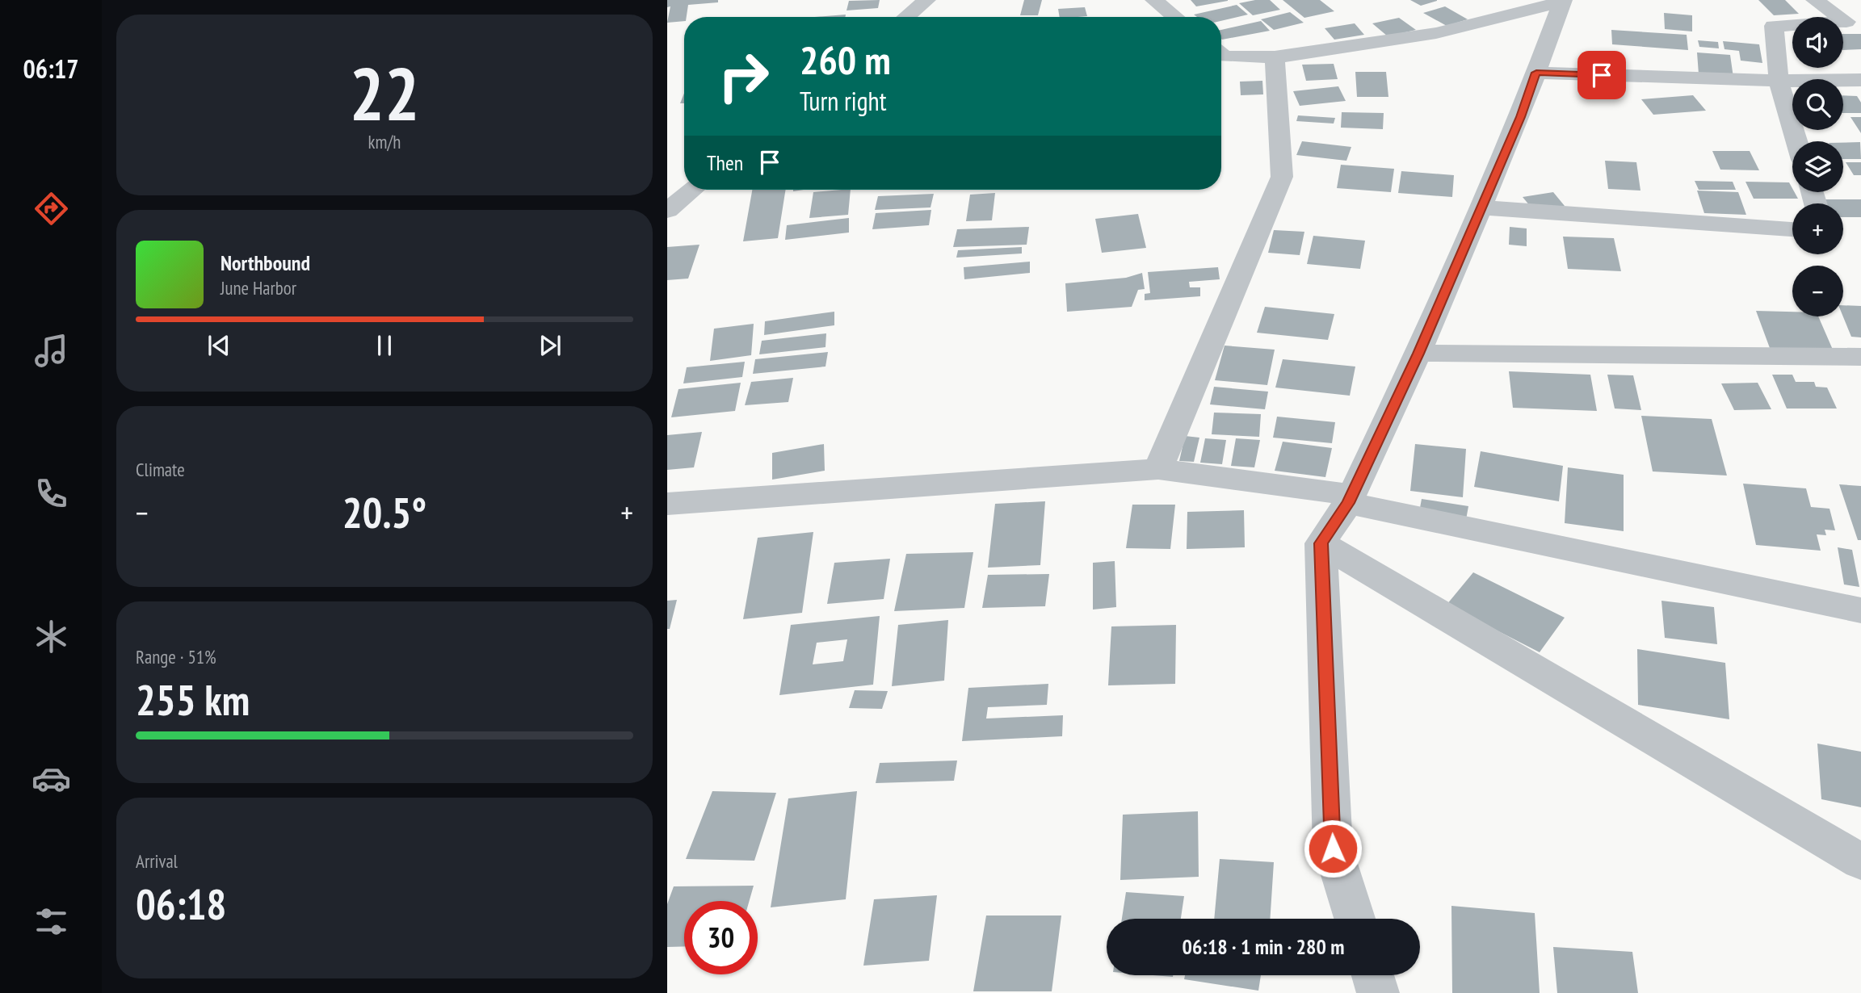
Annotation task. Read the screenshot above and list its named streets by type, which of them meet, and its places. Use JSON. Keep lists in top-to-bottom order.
{
  "page": {
    "tabs": "06:17",
    "tile": [
      ["22", "km/h"],
      "Climate",
      ["Range · 51%", "255 km"],
      ["Arrival", "06:18"]
    ],
    "map_buttons": ["+", "−"],
    "turn": ["260 m", "Turn right"],
    "then": "Then",
    "song": ["Northbound", "June Harbor"],
    "heat": ["−", "20.5°", "+"],
    "limit": "30",
    "trip": "06:18 · 1 min · 280 m"
  }
}
